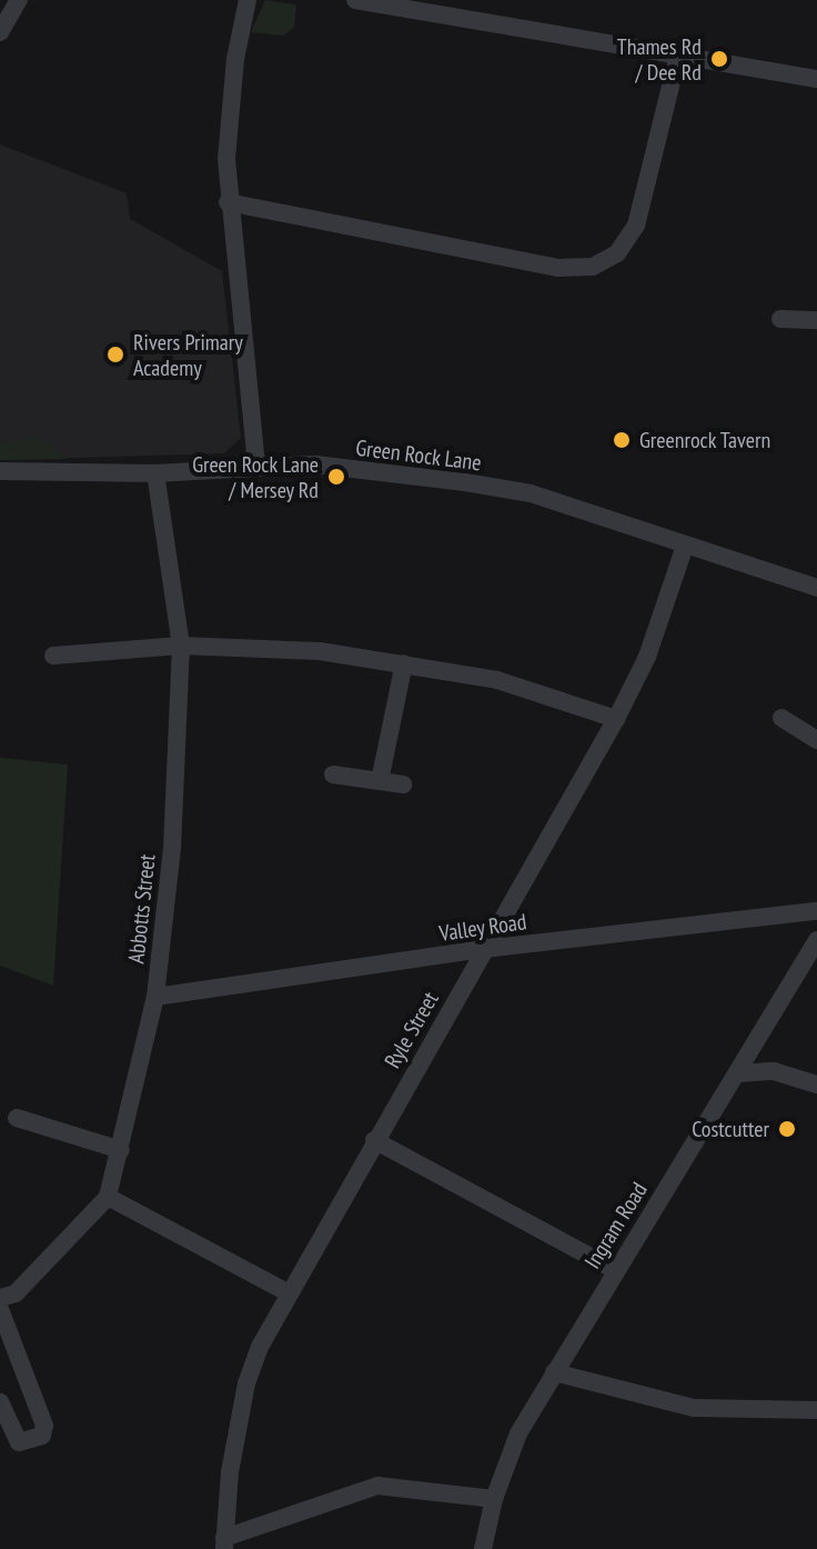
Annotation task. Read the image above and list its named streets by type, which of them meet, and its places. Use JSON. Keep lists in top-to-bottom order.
{
  "streets": {
    "street": [
      "Green Rock Lane",
      "Abbotts Street",
      "Valley Road",
      "Ryle Street",
      "Ingram Road"
    ]
  },
  "crossings": [
    ["Green Rock Lane", "Abbotts Street"],
    ["Green Rock Lane", "Ryle Street"],
    ["Abbotts Street", "Valley Road"],
    ["Valley Road", "Ryle Street"]
  ],
  "places": [
    "Thames Rd / Dee Rd",
    "Rivers Primary Academy",
    "Greenrock Tavern",
    "Green Rock Lane / Mersey Rd",
    "Costcutter"
  ]
}
